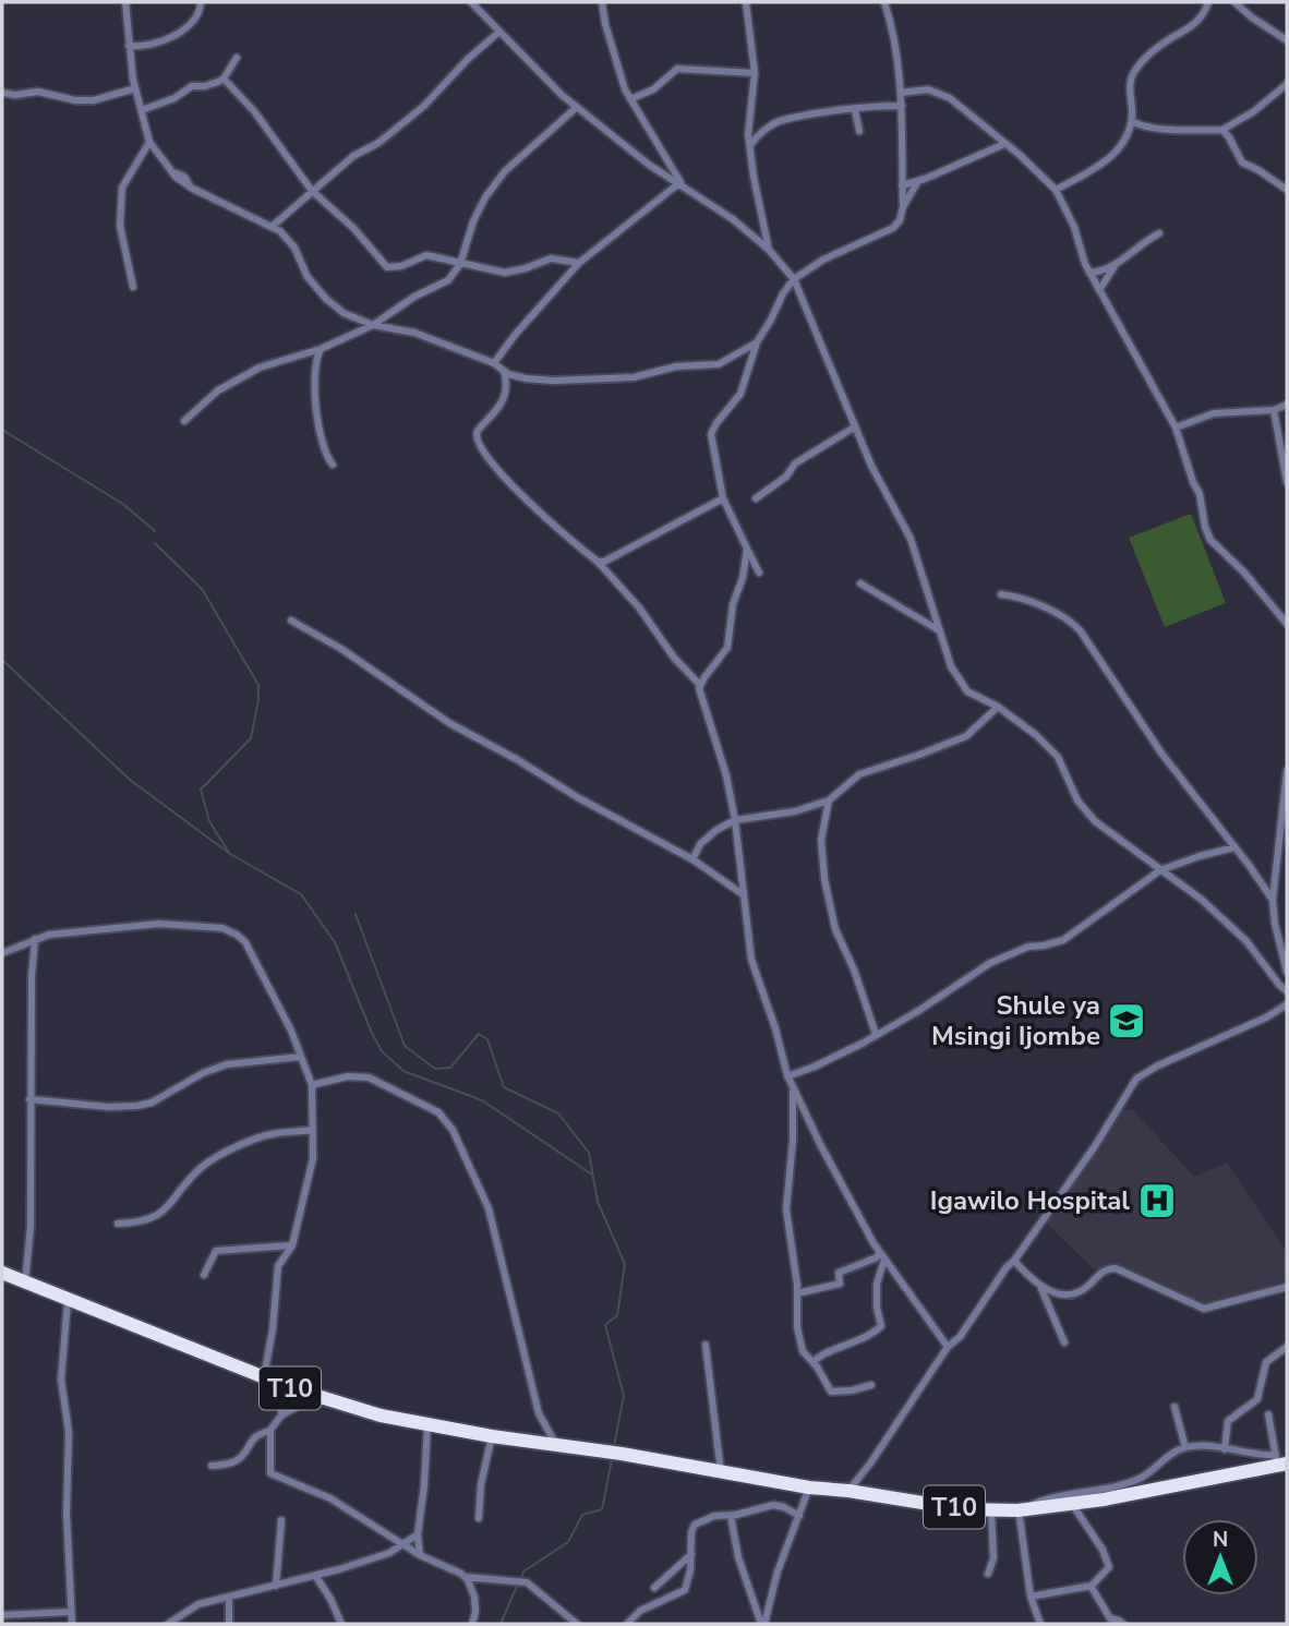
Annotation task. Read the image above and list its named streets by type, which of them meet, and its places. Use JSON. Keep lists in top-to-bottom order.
{
  "streets": {
    "highway": ["T10"]
  },
  "places": {
    "school or university": ["Shule ya Msingi Ijombe"],
    "hospital": ["Igawilo Hospital"]
  },
  "north": "top"
}
